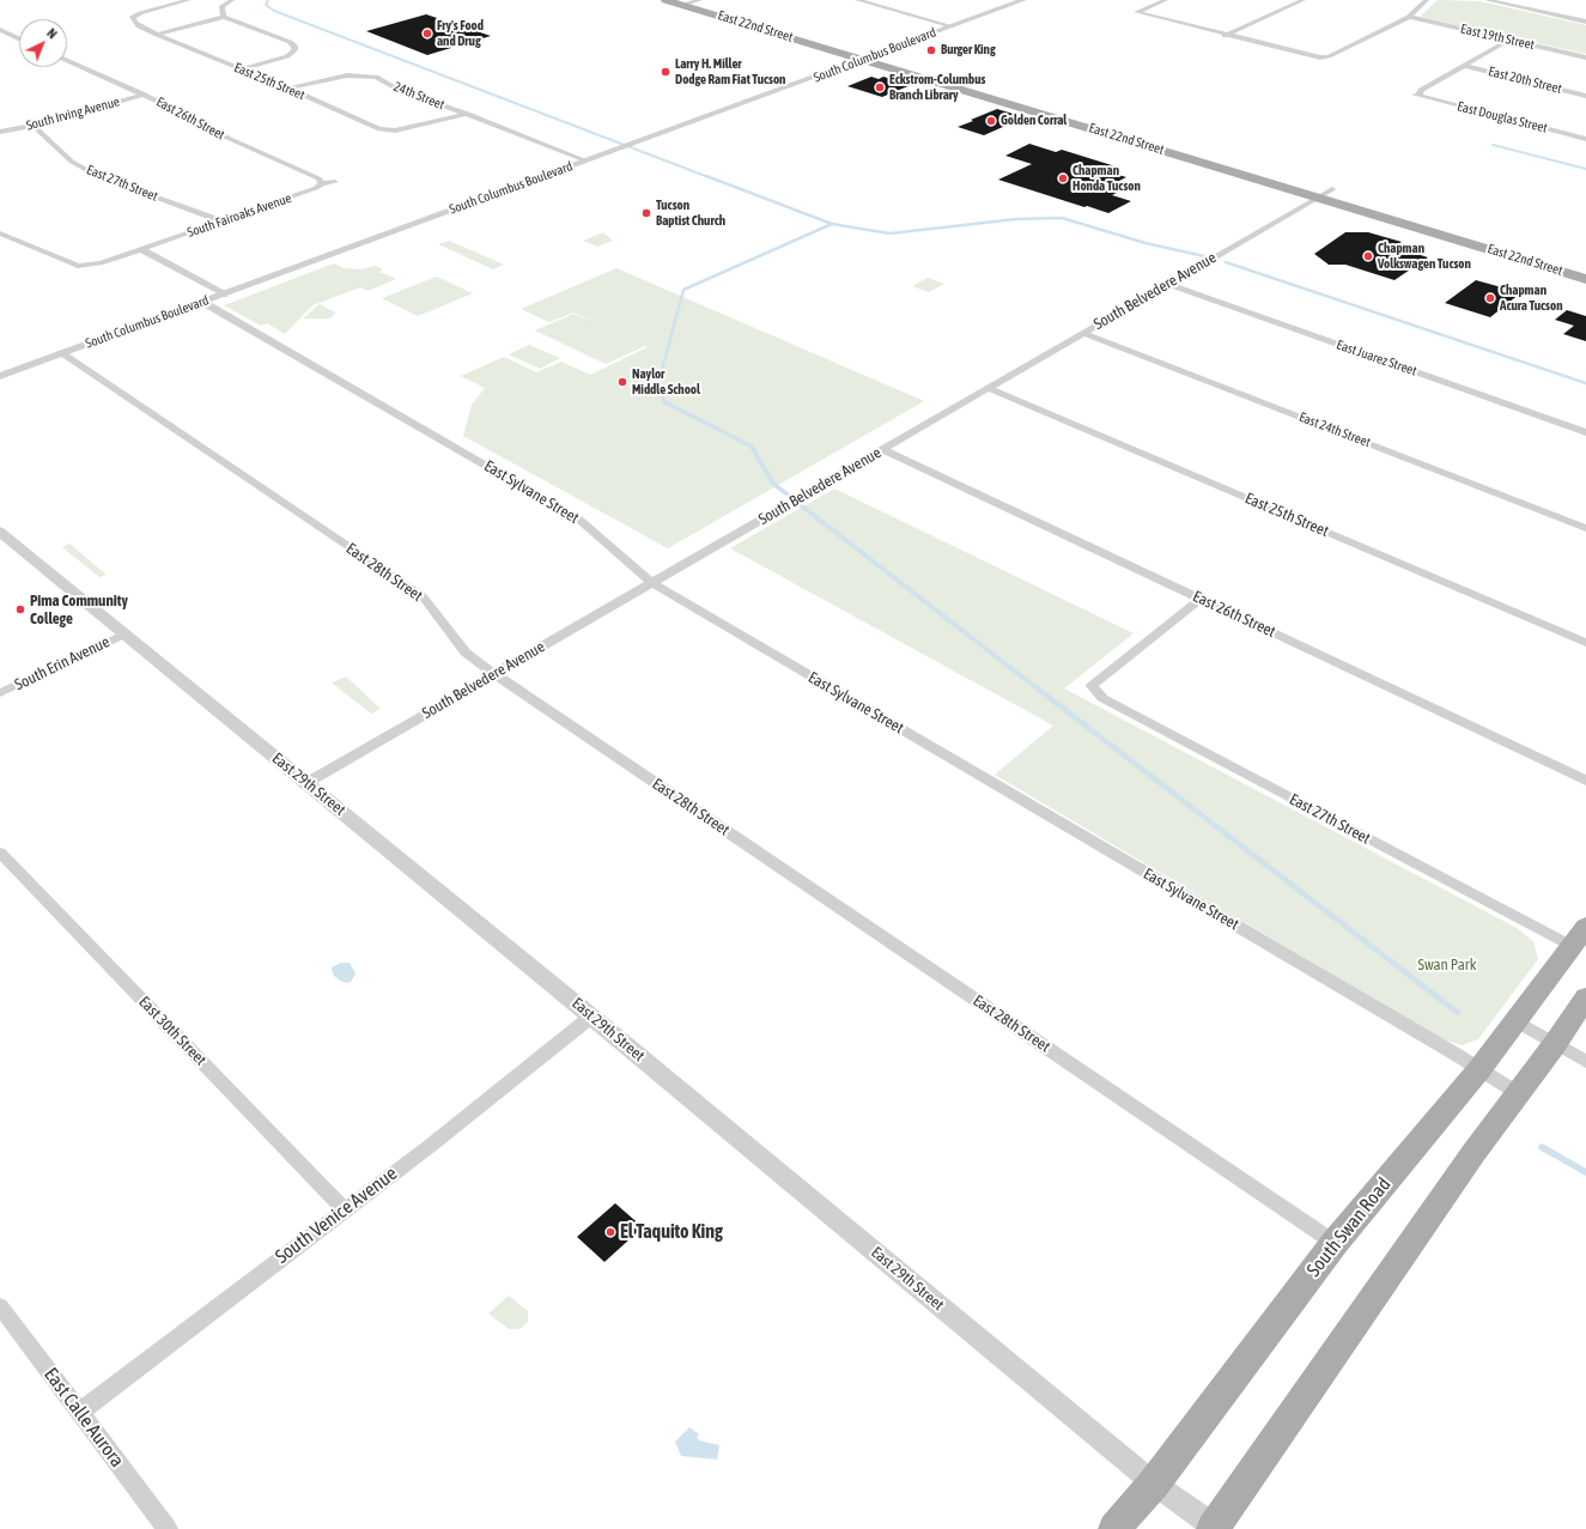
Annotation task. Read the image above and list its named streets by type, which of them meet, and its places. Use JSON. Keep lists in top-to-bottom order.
{
  "streets": {
    "main road": ["East 22nd Street", "South Swan Road"],
    "street": [
      "East 19th Street",
      "South Columbus Boulevard",
      "East 20th Street",
      "East 25th Street",
      "24th Street",
      "South Irving Avenue",
      "East Douglas Street",
      "East 26th Street",
      "East 27th Street",
      "South Fairoaks Avenue",
      "South Belvedere Avenue",
      "East Juarez Street",
      "East 24th Street",
      "East Sylvane Street",
      "East 28th Street",
      "South Erin Avenue",
      "East 29th Street",
      "East 30th Street",
      "South Venice Avenue",
      "East Calle Aurora"
    ]
  },
  "crossings": [
    ["East 22nd Street", "South Columbus Boulevard"],
    ["East 22nd Street", "South Belvedere Avenue"],
    ["South Columbus Boulevard", "24th Street"],
    ["South Columbus Boulevard", "East Sylvane Street"],
    ["South Columbus Boulevard", "East 28th Street"],
    ["East 20th Street", "East Douglas Street"],
    ["East 25th Street", "24th Street"],
    ["East 25th Street", "South Belvedere Avenue"],
    ["South Irving Avenue", "East 26th Street"],
    ["South Irving Avenue", "East 27th Street"],
    ["East 26th Street", "East 27th Street"],
    ["East 26th Street", "South Fairoaks Avenue"],
    ["East 26th Street", "South Belvedere Avenue"],
    ["East 27th Street", "South Fairoaks Avenue"],
    ["East 27th Street", "South Swan Road"],
    ["South Belvedere Avenue", "East Juarez Street"],
    ["South Belvedere Avenue", "East 24th Street"],
    ["South Belvedere Avenue", "East Sylvane Street"],
    ["South Belvedere Avenue", "East 28th Street"],
    ["South Belvedere Avenue", "East 29th Street"],
    ["East Sylvane Street", "South Swan Road"],
    ["East 28th Street", "South Swan Road"],
    ["South Erin Avenue", "East 29th Street"],
    ["East 29th Street", "South Venice Avenue"],
    ["East 29th Street", "South Swan Road"],
    ["East 30th Street", "South Venice Avenue"],
    ["South Venice Avenue", "East Calle Aurora"]
  ],
  "parks": ["Swan Park"],
  "places": [
    "Fry's Food and Drug",
    "Burger King",
    "Larry H. Miller Dodge Ram Fiat Tucson",
    "Eckstrom-Columbus Branch Library",
    "Golden Corral",
    "Chapman Honda Tucson",
    "Tucson Baptist Church",
    "Chapman Volkswagen Tucson",
    "Chapman Acura Tucson",
    "Naylor Middle School",
    "Pima Community College",
    "El Taquito King"
  ],
  "north": "top right"
}
